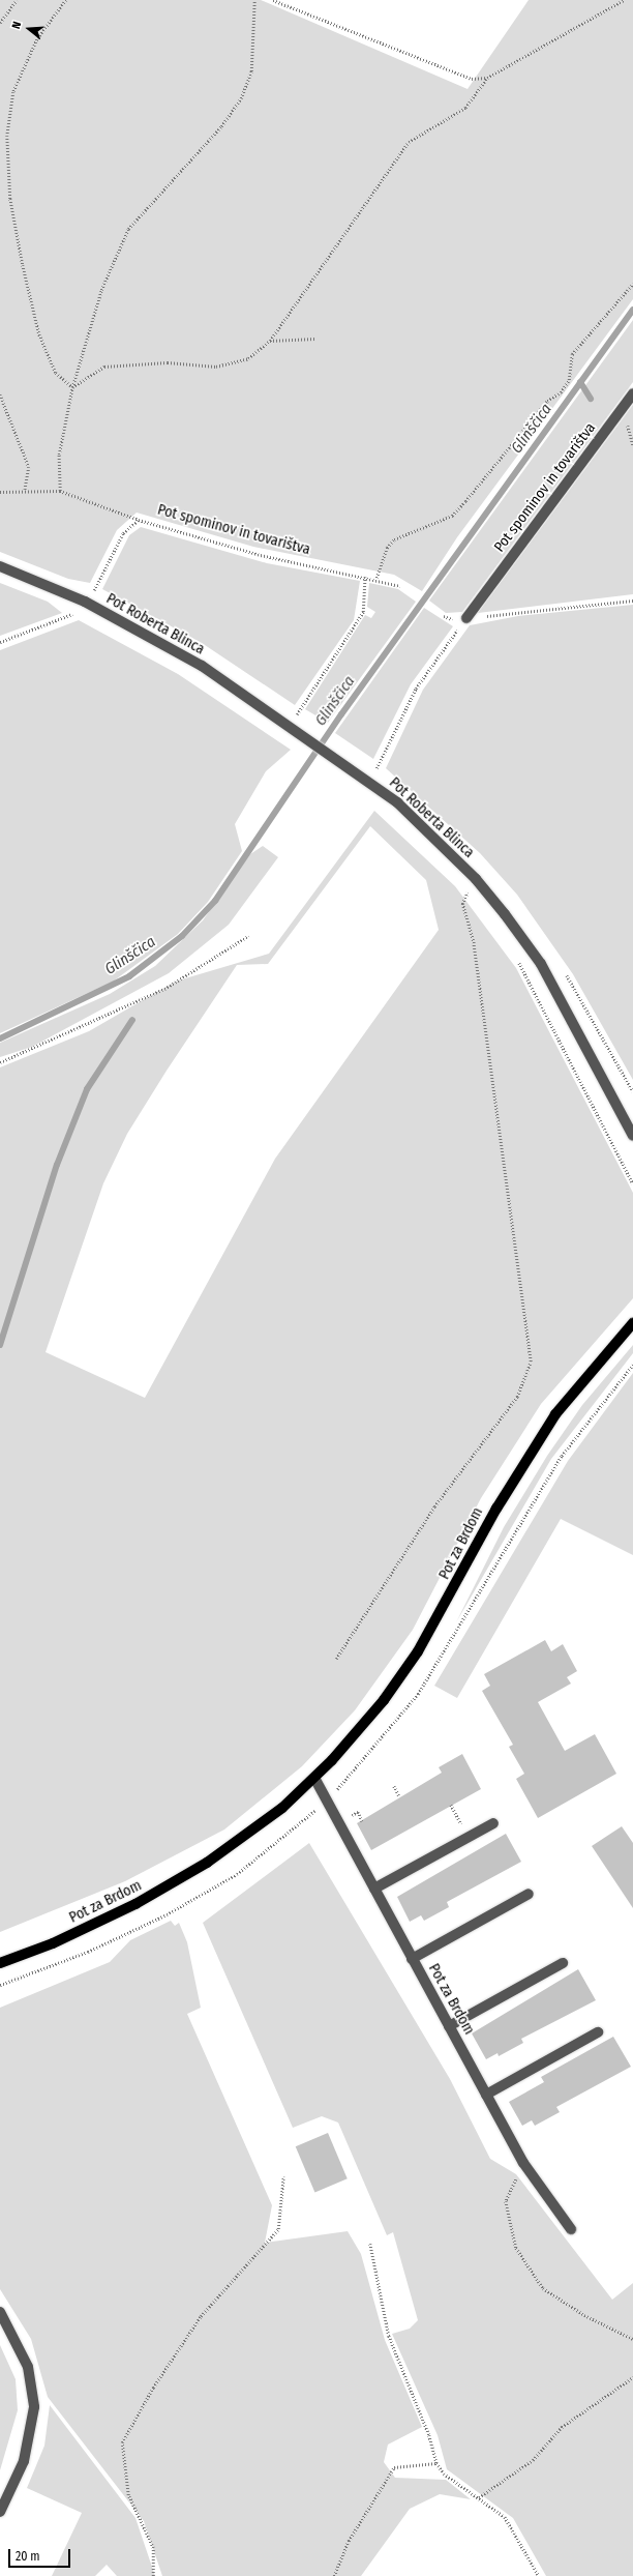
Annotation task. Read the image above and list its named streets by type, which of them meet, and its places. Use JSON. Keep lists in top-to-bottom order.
{
  "streets": {
    "main road": ["Pot za Brdom"],
    "street": ["Pot spominov in tovarištva", "Pot Roberta Blinca"]
  },
  "water": ["Glinščica"],
  "scale_bar": "20 m",
  "north": "left"
}
